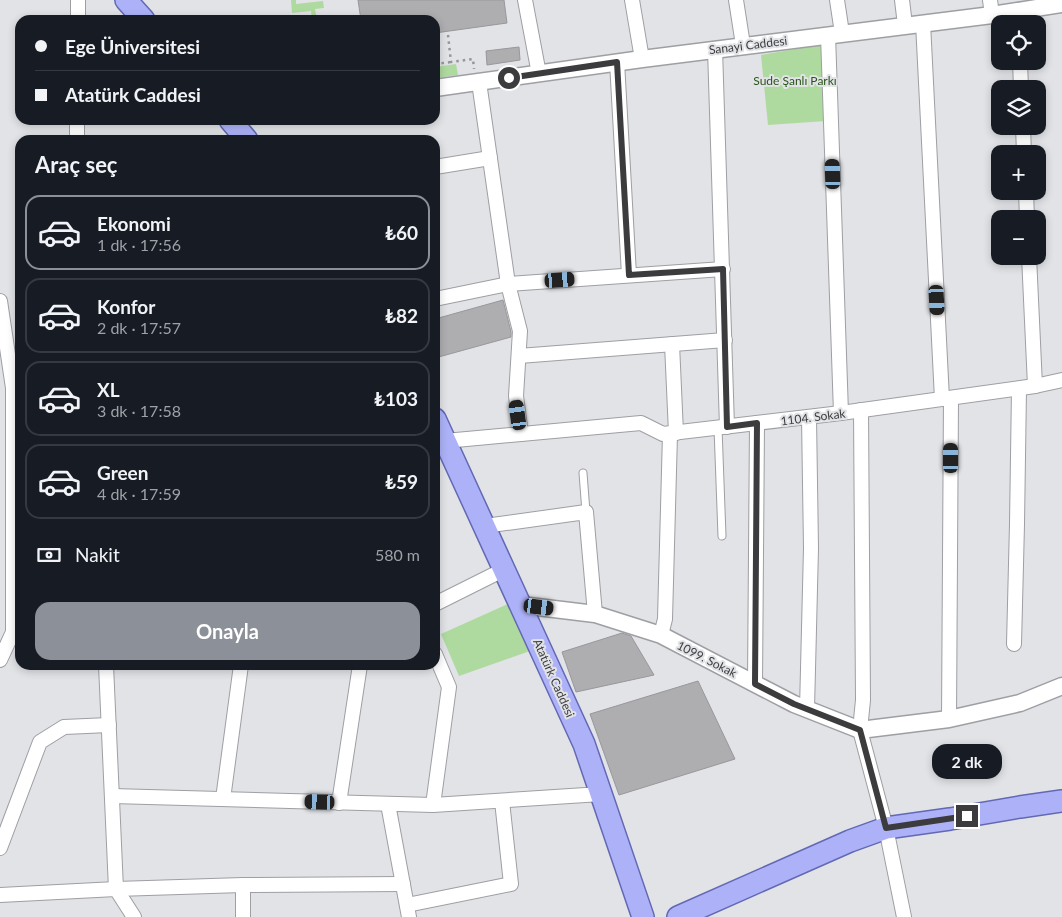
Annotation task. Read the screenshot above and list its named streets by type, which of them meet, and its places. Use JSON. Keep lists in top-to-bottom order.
{
  "streets": {
    "main road": ["Atatürk Caddesi"],
    "street": ["Sanayi Caddesi", "1104. Sokak", "1099. Sokak"]
  },
  "crossings": [
    ["1104. Sokak", "Atatürk Caddesi"],
    ["1099. Sokak", "Atatürk Caddesi"]
  ],
  "parks": ["Sude Şanlı Parkı"],
  "page": {
    "map_buttons": ["+", "−"],
    "banner": ["Ege Üniversitesi", "Atatürk Caddesi"],
    "heading": "Araç seç",
    "list": [
      {
        "name": "Ekonomi",
        "note": "1 dk · 17:56",
        "value": "₺60"
      },
      {
        "name": "Konfor",
        "note": "2 dk · 17:57",
        "value": "₺82"
      },
      {
        "name": "XL",
        "note": "3 dk · 17:58",
        "value": "₺103"
      },
      {
        "name": "Green",
        "note": "4 dk · 17:59",
        "value": "₺59"
      }
    ],
    "pay": ["Nakit", "580 m"],
    "buttons": "Onayla",
    "bubble": "2 dk"
  }
}
